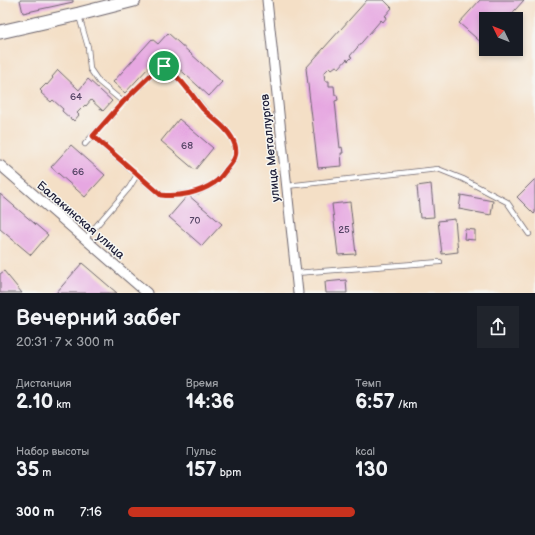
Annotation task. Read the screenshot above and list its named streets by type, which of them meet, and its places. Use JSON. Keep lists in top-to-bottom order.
{
  "streets": {
    "street": ["улица Металлургов", "Балакинская улица"]
  },
  "house_numbers": [
    "64",
    "68",
    "66",
    "70",
    "25"
  ],
  "north": "top left",
  "page": {
    "heading": ["Вечерний забег", "20:31 · 7 × 300 m"],
    "stats": [
      ["Дистанция", "2.10 km"],
      ["Время", "14:36"],
      ["Темп", "6:57 /km"],
      ["Набор высоты", "35 m"],
      ["Пульс", "157 bpm"],
      ["kcal", "130"]
    ],
    "list": [
      {
        "name": "300 m",
        "note": "7:16"
      }
    ]
  }
}
